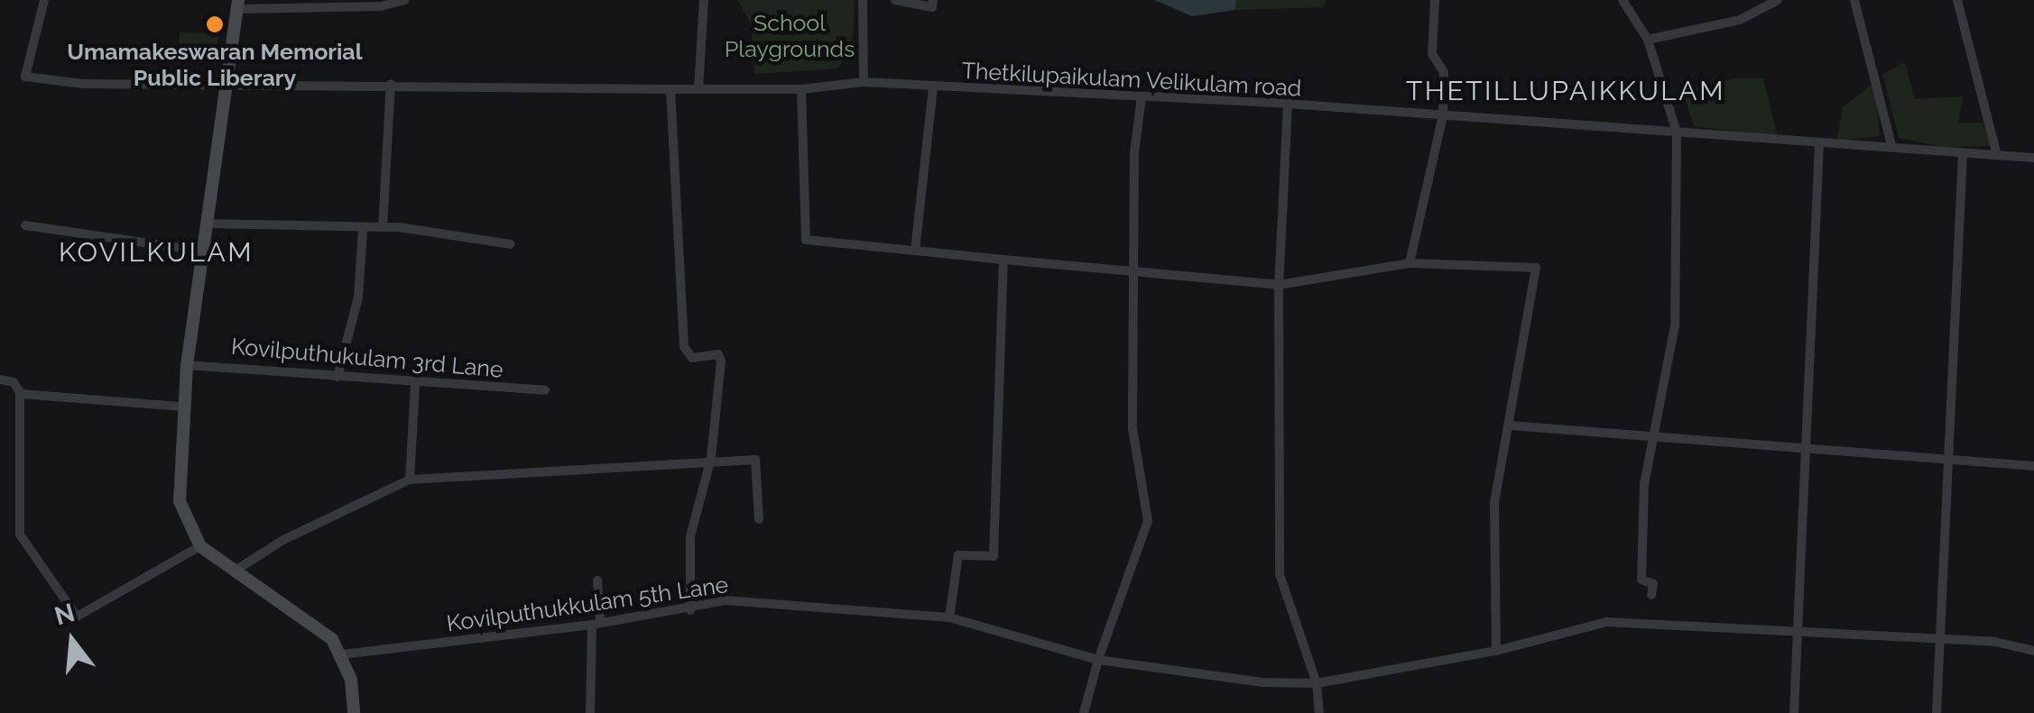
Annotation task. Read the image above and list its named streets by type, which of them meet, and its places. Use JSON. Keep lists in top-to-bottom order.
{
  "streets": {
    "street": ["Thetkilupaikulam Velikulam road", "Kovilputhukulam 3rd Lane", "Kovilputhukkulam 5th Lane"]
  },
  "districts": ["THETILLUPAIKKULAM", "KOVILKULAM"],
  "parks": ["School Playgrounds"],
  "places": ["Umamakeswaran Memorial Public Liberary"],
  "north": "top"
}
